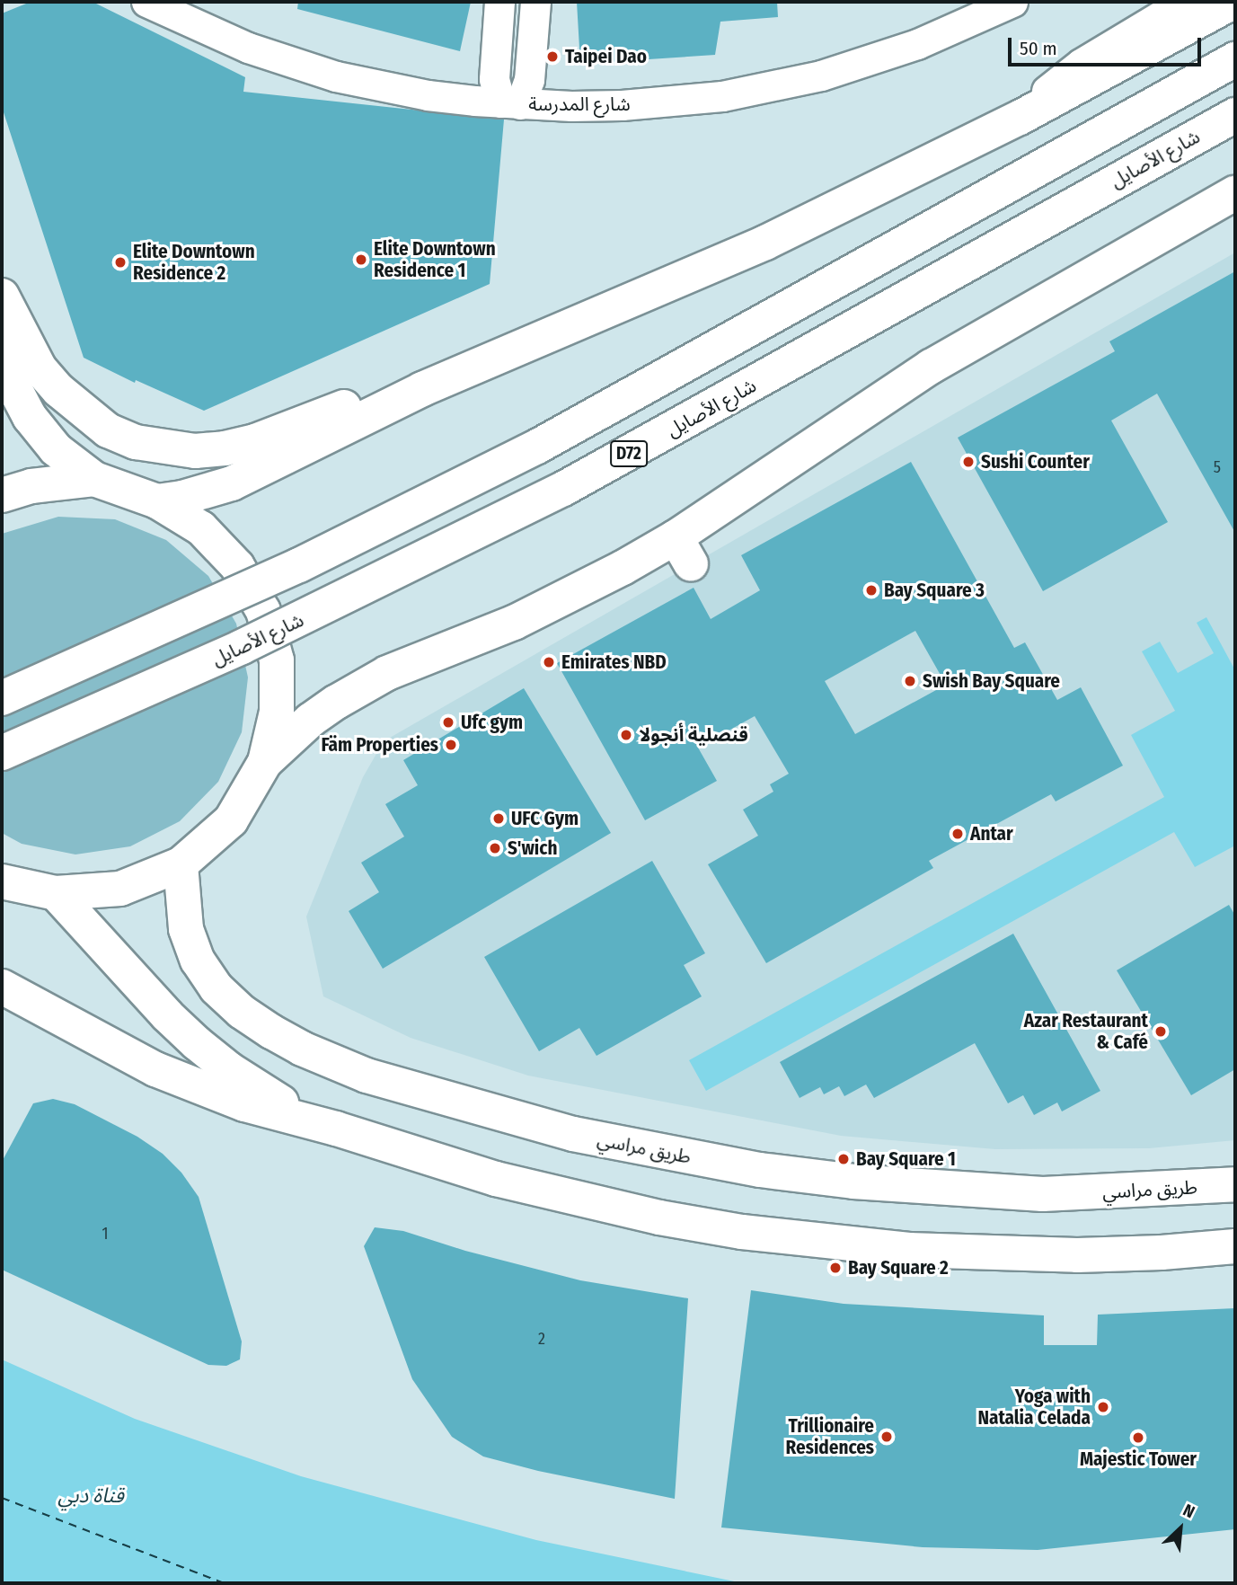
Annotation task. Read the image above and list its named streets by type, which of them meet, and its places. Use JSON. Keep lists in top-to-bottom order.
{
  "streets": {
    "main road": ["شارع الأصايل", "D72", "طريق مراسي"],
    "street": ["شارع المدرسة"]
  },
  "water": ["قناة دبي"],
  "places": [
    "Taipei Dao",
    "Elite Downtown Residence 1",
    "Elite Downtown Residence 2",
    "Sushi Counter",
    "Bay Square 3",
    "Emirates NBD",
    "Swish Bay Square",
    "Ufc gym",
    "قنصلية أنجولا",
    "Fäm Properties",
    "UFC Gym",
    "Antar",
    "S'wich",
    "Azar Restaurant & Café",
    "Bay Square 1",
    "Bay Square 2",
    "Yoga with Natalia Celada",
    "Trillionaire Residences",
    "Majestic Tower"
  ],
  "house_numbers": ["5", "1", "2"],
  "scale_bar": "50 m",
  "north": "top right"
}
